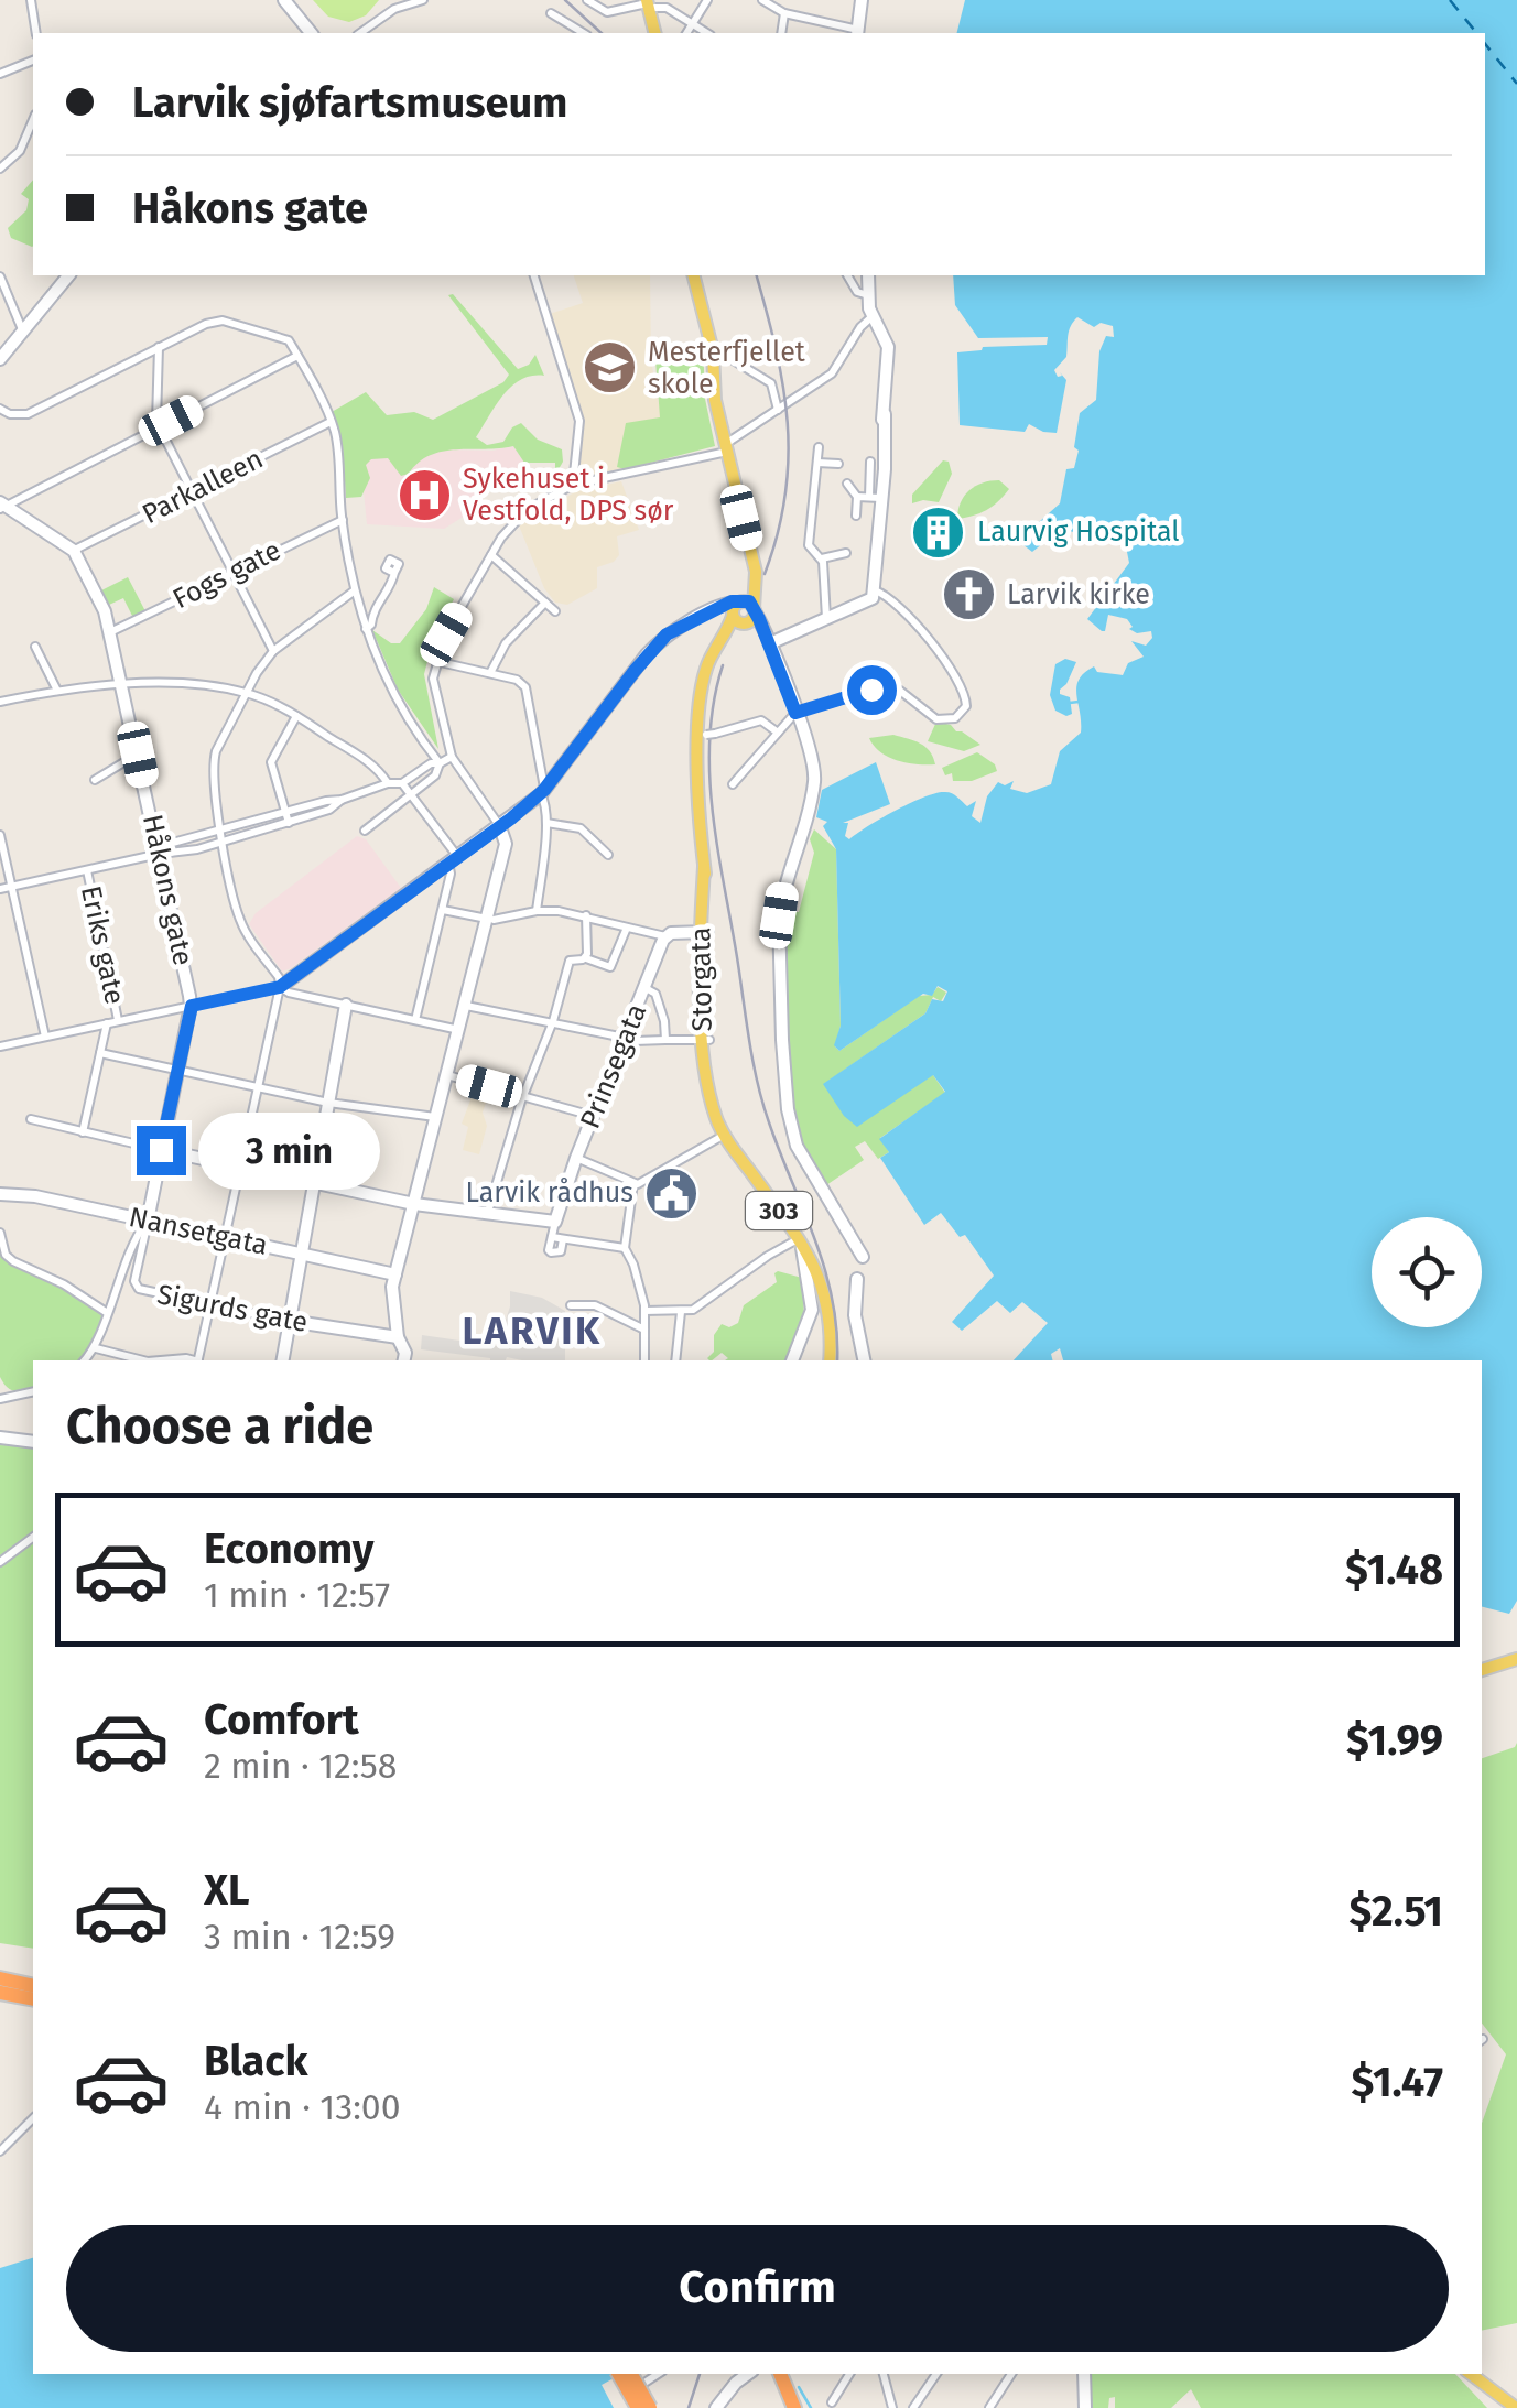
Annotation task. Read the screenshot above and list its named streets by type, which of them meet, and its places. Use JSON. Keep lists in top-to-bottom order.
{
  "streets": {
    "main road": [
      "Håkons gate",
      "Storgata",
      "Prinsegata",
      "303",
      "Nansetgata",
      "Sigurds gate"
    ],
    "street": ["Parkalleen", "Fogs gate", "Eriks gate"]
  },
  "crossings": [
    ["Parkalleen", "Håkons gate"],
    ["Fogs gate", "Håkons gate"],
    ["Håkons gate", "Nansetgata"],
    ["Håkons gate", "Sigurds gate"],
    ["Nansetgata", "Sigurds gate"]
  ],
  "districts": ["LARVIK"],
  "places": {
    "school or university": ["Mesterfjellet skole"],
    "hospital": ["Sykehuset i Vestfold, DPS sør"],
    "building": ["Laurvig Hospital"],
    "church": ["Larvik kirke"],
    "public building": ["Larvik rådhus"]
  },
  "page": {
    "banner": ["Larvik sjøfartsmuseum", "Håkons gate"],
    "bubble": "3 min",
    "heading": "Choose a ride",
    "list": [
      {
        "name": "Economy",
        "note": "1 min · 12:57",
        "value": "$1.48"
      },
      {
        "name": "Comfort",
        "note": "2 min · 12:58",
        "value": "$1.99"
      },
      {
        "name": "XL",
        "note": "3 min · 12:59",
        "value": "$2.51"
      },
      {
        "name": "Black",
        "note": "4 min · 13:00",
        "value": "$1.47"
      }
    ],
    "buttons": "Confirm"
  }
}
